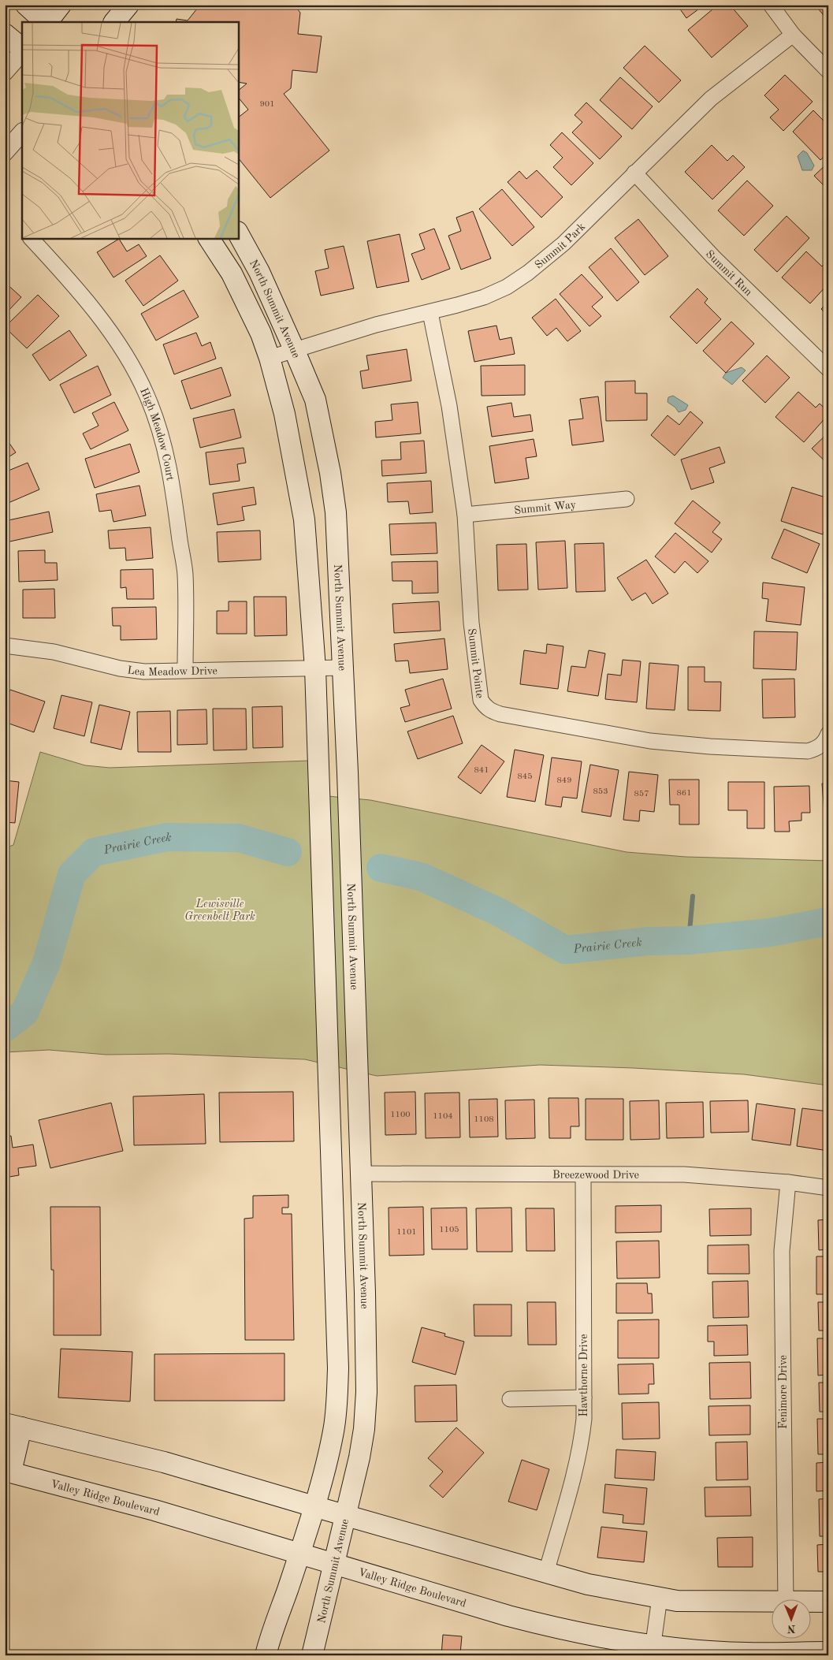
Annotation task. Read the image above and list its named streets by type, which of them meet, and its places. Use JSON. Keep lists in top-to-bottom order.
{
  "streets": {
    "main road": ["North Summit Avenue", "Valley Ridge Boulevard"],
    "street": [
      "Summit Park",
      "Summit Run",
      "High Meadow Court",
      "Summit Way",
      "Summit Pointe",
      "Lea Meadow Drive",
      "Breezewood Drive",
      "Hawthorne Drive",
      "Fenimore Drive"
    ]
  },
  "crossings": [
    ["Summit Park", "Summit Run"],
    ["Summit Park", "North Summit Avenue"],
    ["Summit Park", "Summit Pointe"],
    ["North Summit Avenue", "Lea Meadow Drive"],
    ["North Summit Avenue", "Breezewood Drive"],
    ["North Summit Avenue", "Valley Ridge Boulevard"],
    ["High Meadow Court", "Lea Meadow Drive"],
    ["Summit Way", "Summit Pointe"],
    ["Breezewood Drive", "Hawthorne Drive"],
    ["Breezewood Drive", "Fenimore Drive"]
  ],
  "water": ["Prairie Creek"],
  "parks": ["Lewisville Greenbelt Park"],
  "house_numbers": [
    "901",
    "841",
    "845",
    "849",
    "853",
    "861",
    "857",
    "1100",
    "1104",
    "1108",
    "1105",
    "1101"
  ],
  "north": "bottom"
}
